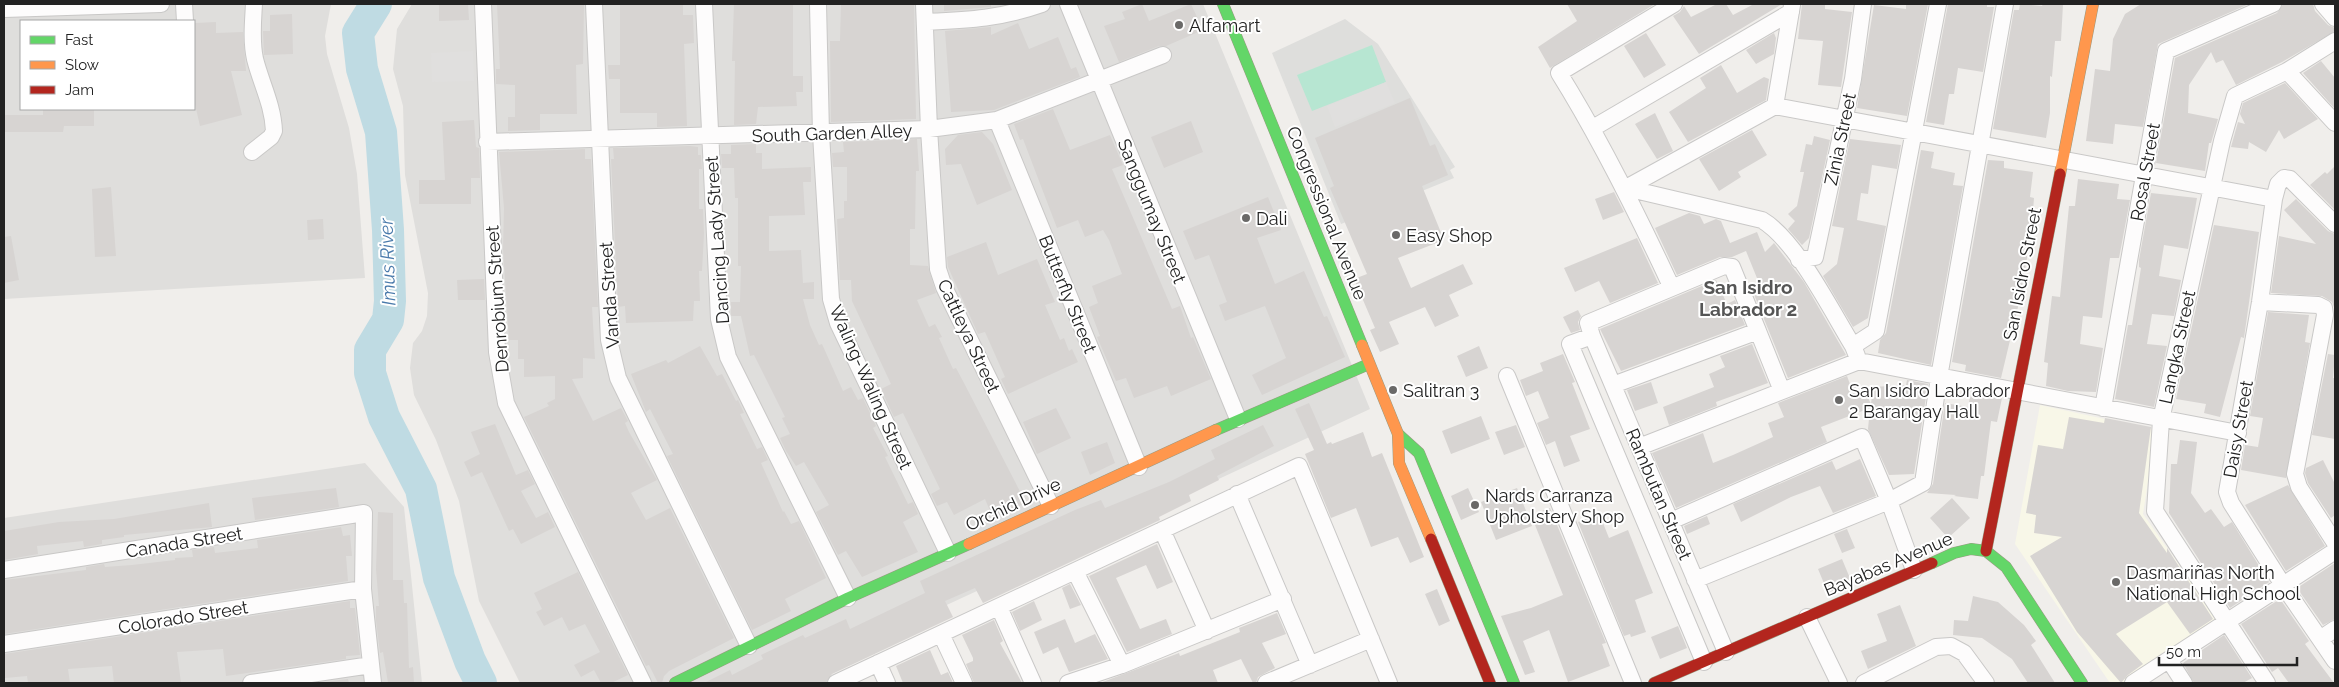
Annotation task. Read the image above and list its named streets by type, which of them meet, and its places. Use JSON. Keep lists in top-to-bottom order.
{
  "streets": {
    "street": [
      "South Garden Alley",
      "Zinia Street",
      "Rosal Street",
      "Sanggumay Street",
      "Congressional Avenue",
      "Dancing Lady Street",
      "San Isidro Street",
      "Butterfly Street",
      "Vanda Street",
      "Denrobium Street",
      "Cattleya Street",
      "Langka Street",
      "Waling-Waling Street",
      "Daisy Street",
      "Rambutan Street",
      "Orchid Drive",
      "Canada Street",
      "Bayabas Avenue",
      "Colorado Street"
    ]
  },
  "crossings": [
    ["South Garden Alley", "Sanggumay Street"],
    ["South Garden Alley", "Dancing Lady Street"],
    ["South Garden Alley", "Butterfly Street"],
    ["South Garden Alley", "Vanda Street"],
    ["South Garden Alley", "Denrobium Street"],
    ["South Garden Alley", "Cattleya Street"],
    ["South Garden Alley", "Waling-Waling Street"],
    ["Sanggumay Street", "Orchid Drive"],
    ["Congressional Avenue", "Orchid Drive"],
    ["Dancing Lady Street", "Orchid Drive"],
    ["San Isidro Street", "Bayabas Avenue"],
    ["Butterfly Street", "Orchid Drive"],
    ["Vanda Street", "Orchid Drive"],
    ["Cattleya Street", "Orchid Drive"],
    ["Waling-Waling Street", "Orchid Drive"],
    ["Rambutan Street", "Bayabas Avenue"],
    ["Canada Street", "Colorado Street"]
  ],
  "districts": ["San Isidro Labrador 2"],
  "water": ["Imus River"],
  "places": [
    "Alfamart",
    "Dali",
    "Easy Shop",
    "Salitran 3",
    "San Isidro Labrador 2 Barangay Hall",
    "Nards Carranza Upholstery Shop",
    "Dasmariñas North National High School"
  ],
  "legend": ["Fast", "Slow", "Jam"],
  "scale_bar": "50 m"
}
